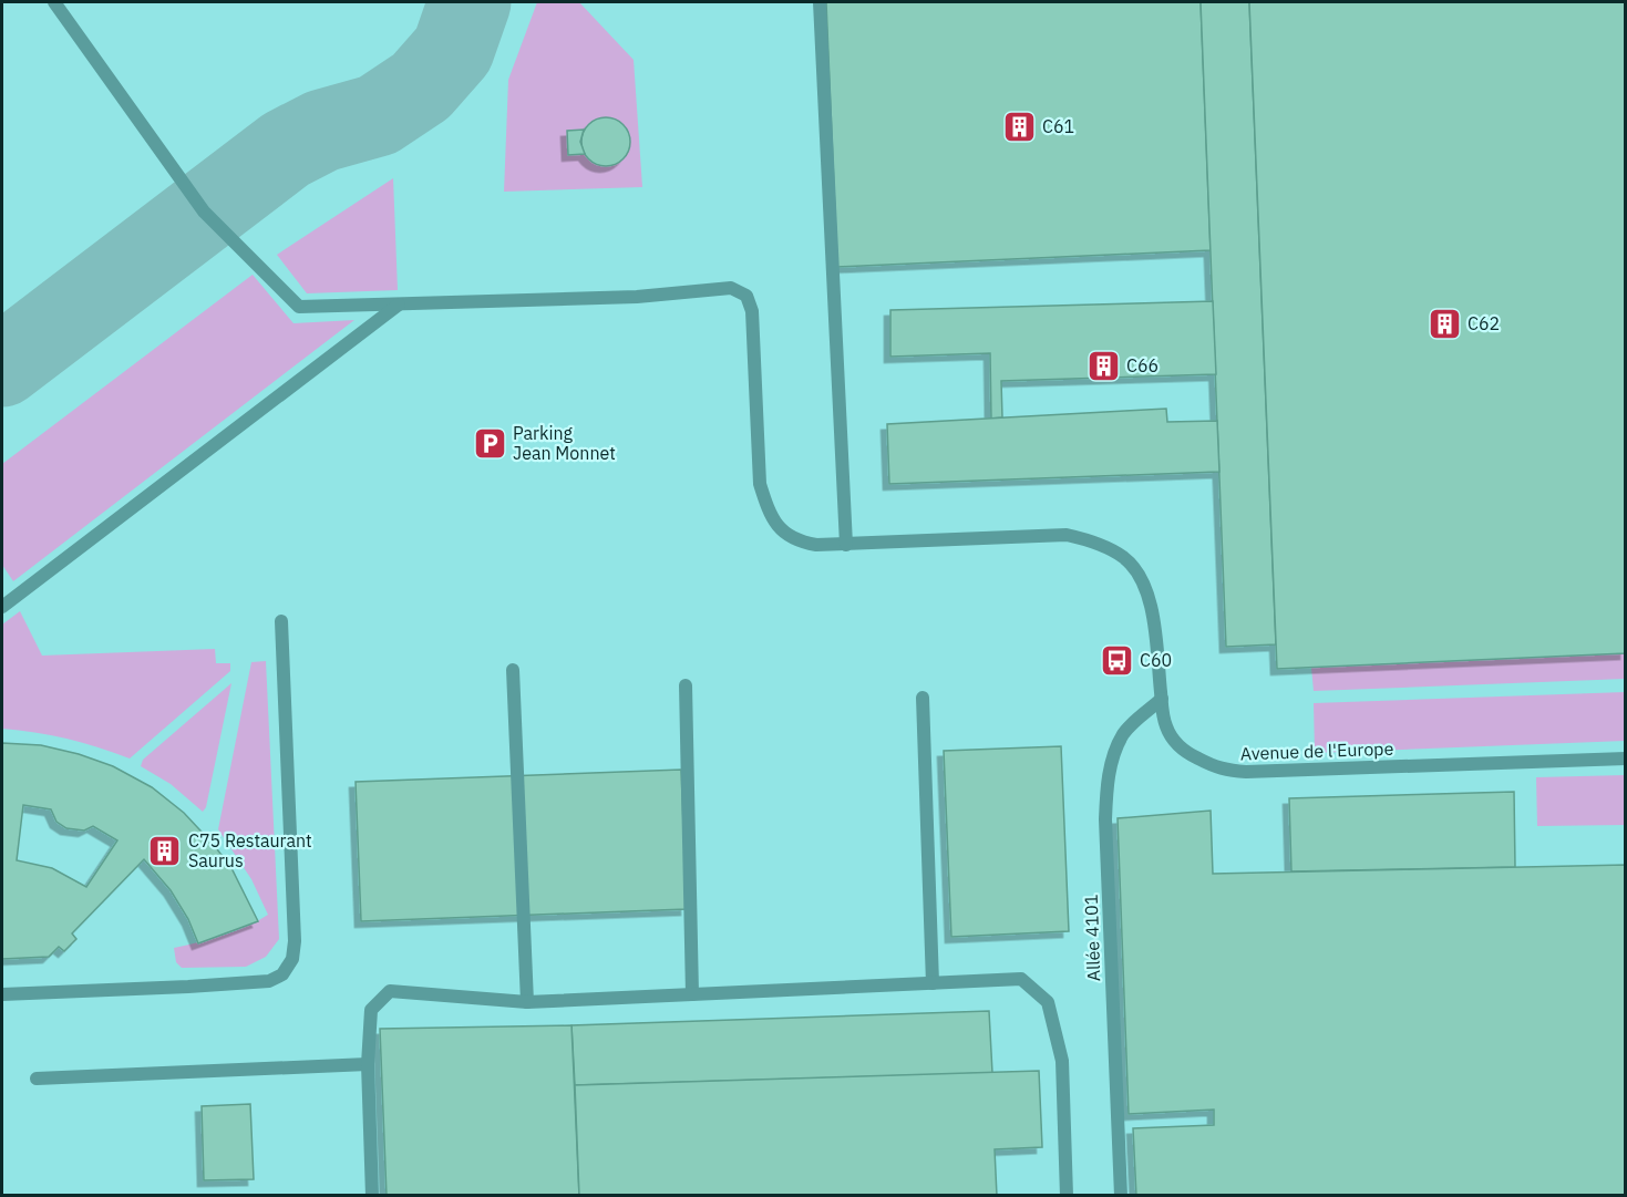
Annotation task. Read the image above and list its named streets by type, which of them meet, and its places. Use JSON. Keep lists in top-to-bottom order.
{
  "streets": {
    "lane": ["Avenue de l'Europe", "Allée 4101"]
  },
  "crossings": [
    ["Avenue de l'Europe", "Allée 4101"]
  ],
  "places": {
    "building": [
      "C61",
      "C62",
      "C66",
      "C75 Restaurant Saurus"
    ],
    "parking": ["Parking Jean Monnet"],
    "bus stop": ["C60"]
  }
}
